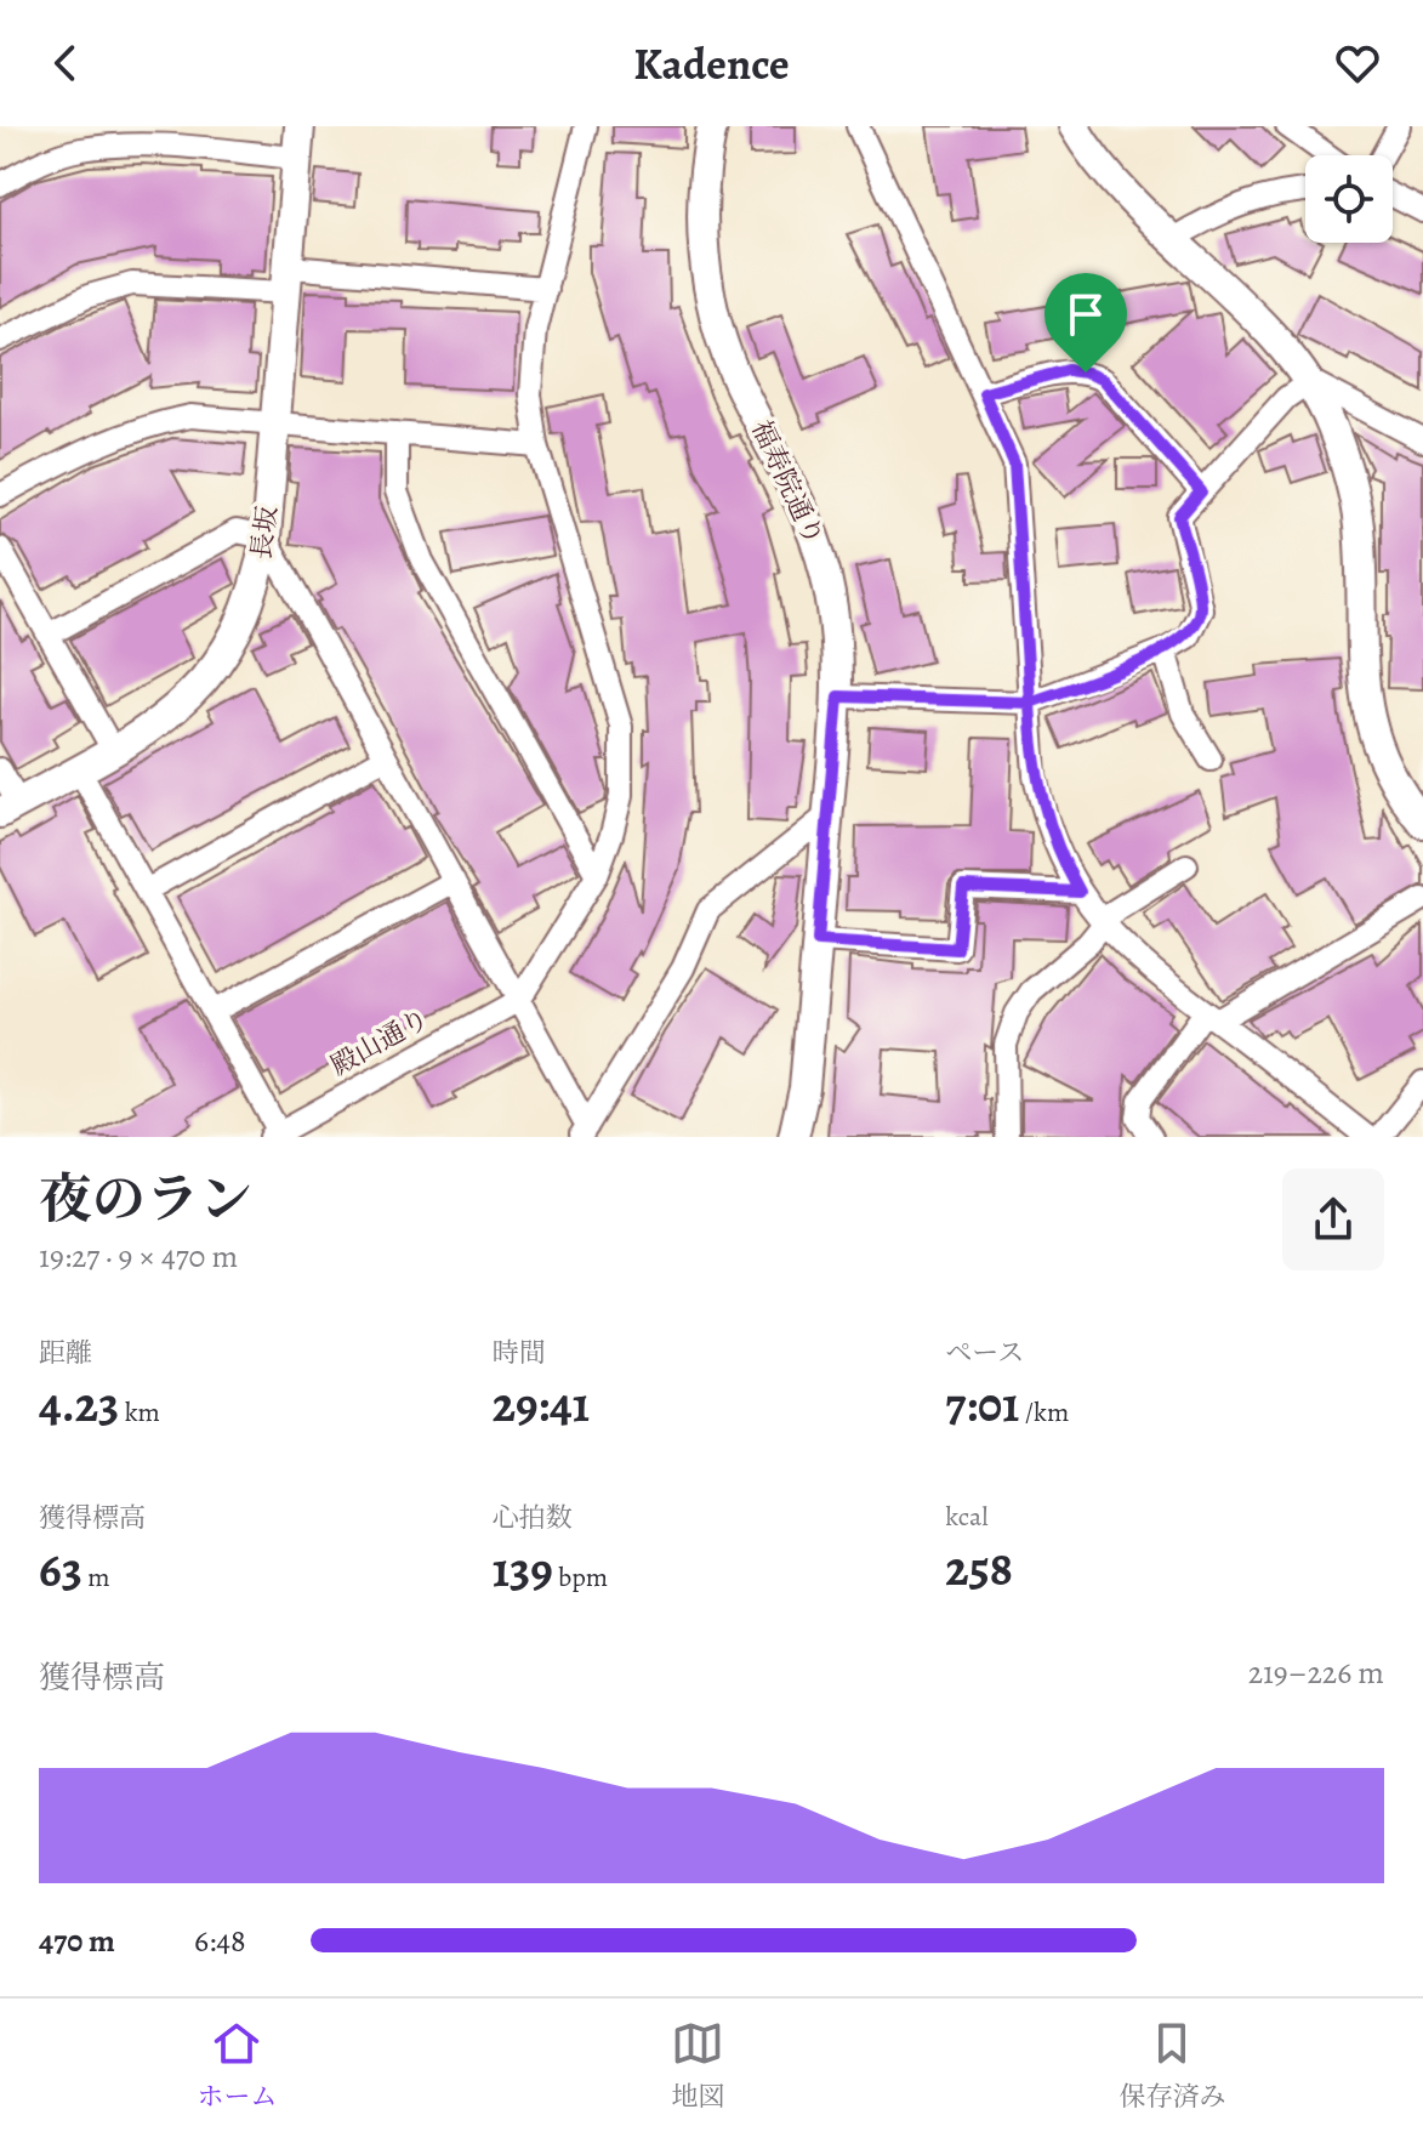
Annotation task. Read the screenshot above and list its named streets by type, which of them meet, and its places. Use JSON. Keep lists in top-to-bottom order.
{
  "streets": {
    "street": ["福寿院通り", "長坂", "殿山通り"]
  },
  "page": {
    "header": "Kadence",
    "heading": ["夜のラン", "19:27 · 9 × 470 m"],
    "stats": [
      ["距離", "4.23 km"],
      ["時間", "29:41"],
      ["ペース", "7:01 /km"],
      ["獲得標高", "63 m"],
      ["心拍数", "139 bpm"],
      ["kcal", "258"]
    ],
    "chart": ["獲得標高", "219–226 m"],
    "list": [
      {
        "name": "470 m",
        "note": "6:48"
      }
    ],
    "tabs": ["ホーム", "地図", "保存済み"]
  }
}
